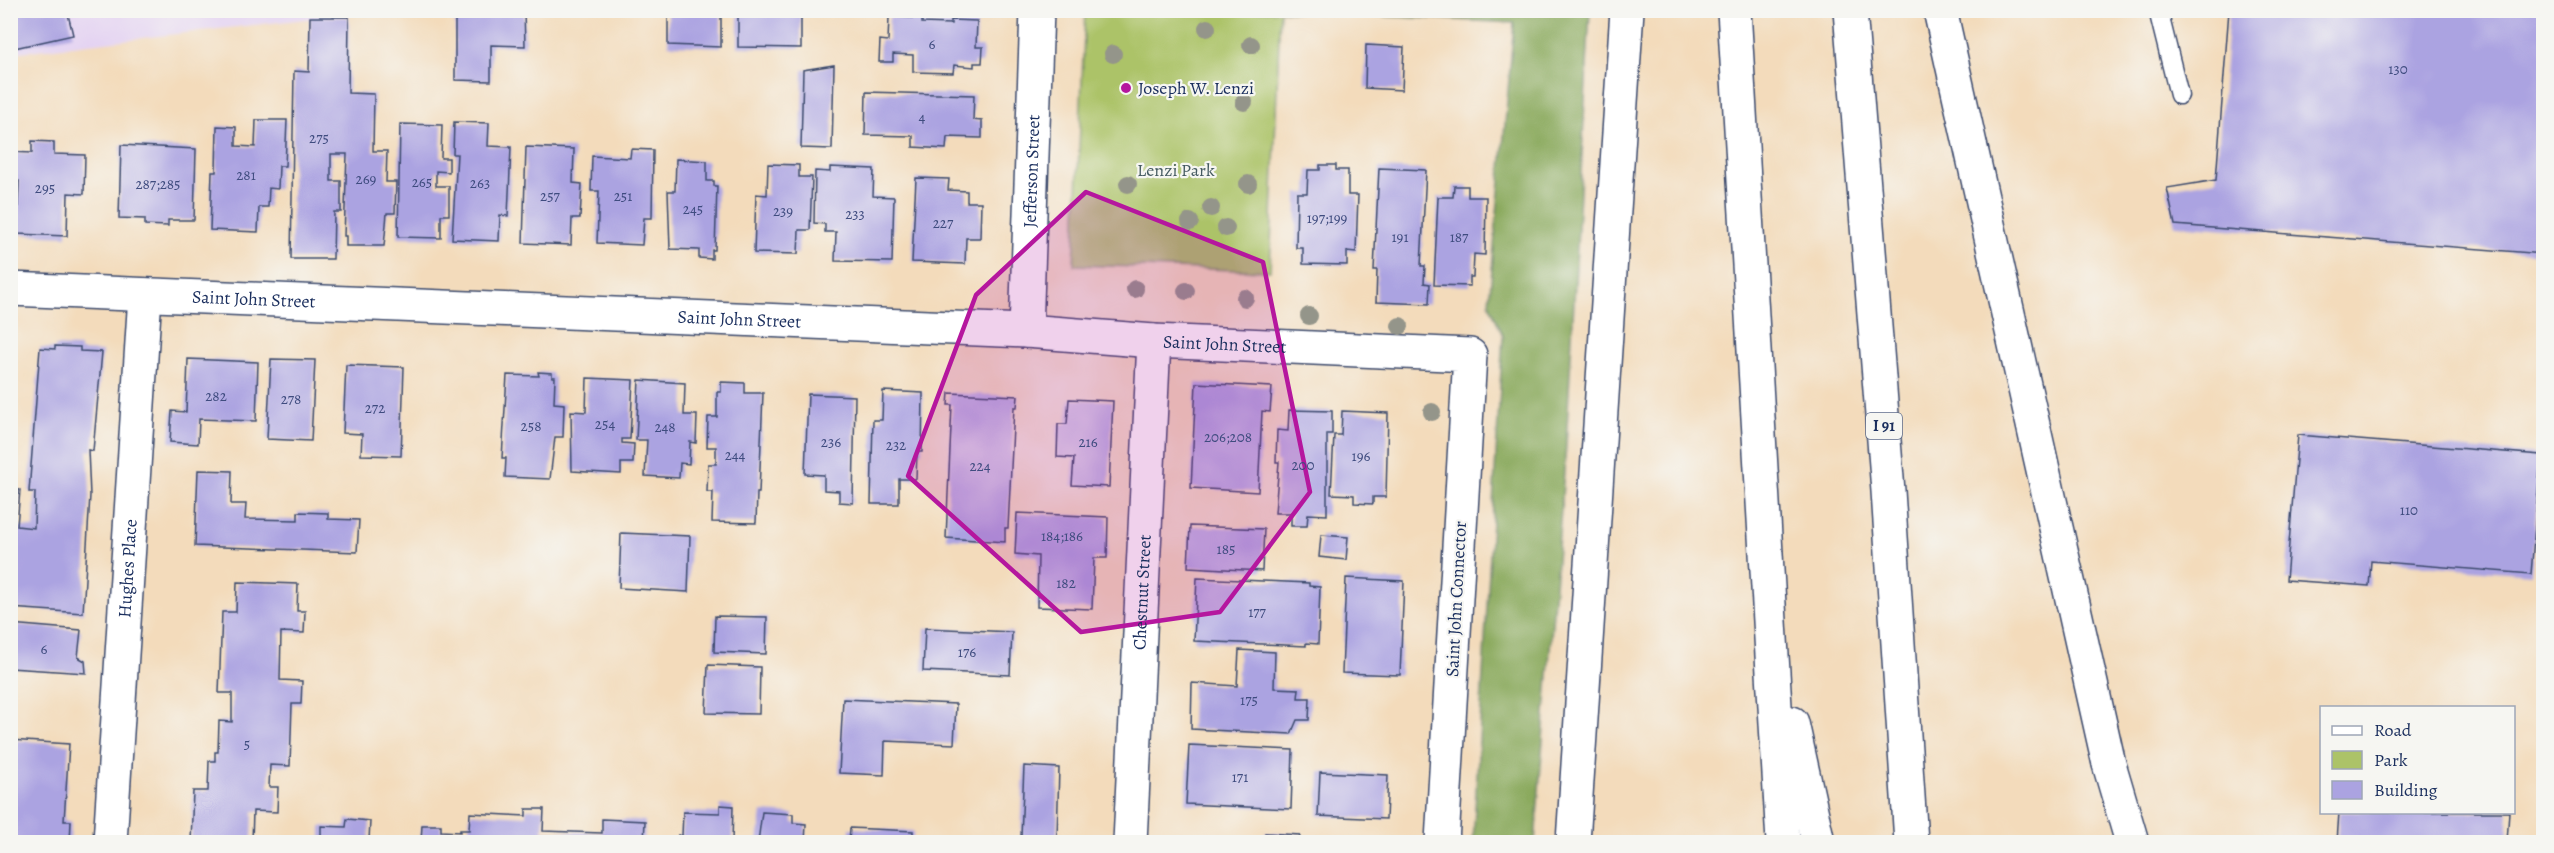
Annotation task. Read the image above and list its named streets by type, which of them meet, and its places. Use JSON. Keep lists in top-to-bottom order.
{
  "streets": {
    "main road": [
      "Jefferson Street",
      "Saint John Street",
      "I 91",
      "Hughes Place",
      "Chestnut Street",
      "Saint John Connector"
    ]
  },
  "crossings": [
    ["Jefferson Street", "Saint John Street"],
    ["Saint John Street", "Hughes Place"],
    ["Saint John Street", "Chestnut Street"],
    ["Saint John Street", "Saint John Connector"]
  ],
  "parks": ["Lenzi Park"],
  "places": ["Joseph W. Lenzi"],
  "house_numbers": [
    "6",
    "130",
    "4",
    "275",
    "281",
    "269",
    "265",
    "263",
    "287;285",
    "295",
    "257",
    "251",
    "245",
    "239",
    "233",
    "197;199",
    "227",
    "191",
    "187",
    "282",
    "278",
    "272",
    "254",
    "258",
    "248",
    "206;208",
    "236",
    "216",
    "232",
    "244",
    "196",
    "200",
    "224",
    "110",
    "184;186",
    "185",
    "182",
    "177",
    "6",
    "176",
    "175",
    "5",
    "171"
  ],
  "legend": ["Road", "Park", "Building"]
}
